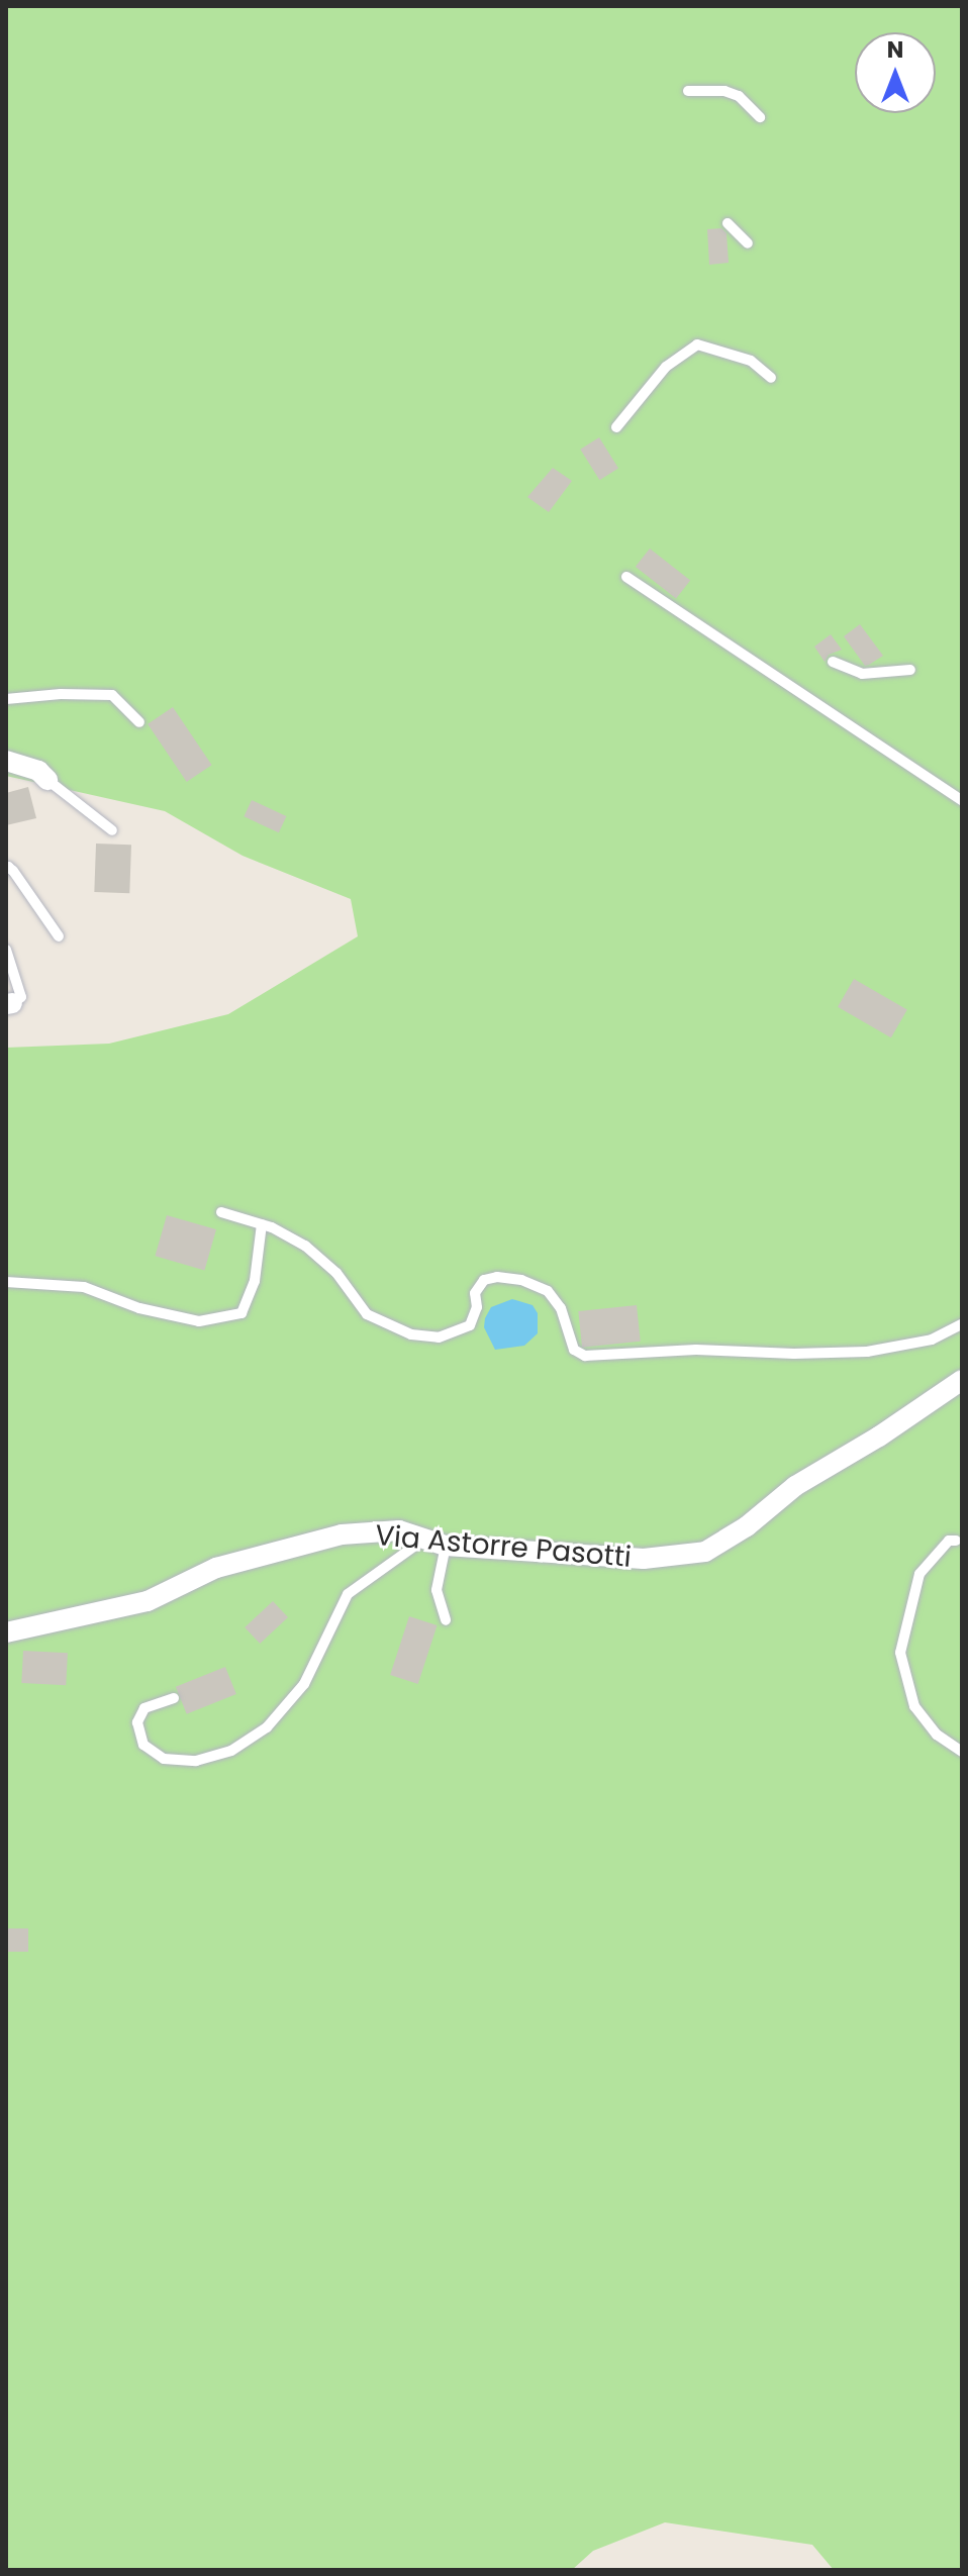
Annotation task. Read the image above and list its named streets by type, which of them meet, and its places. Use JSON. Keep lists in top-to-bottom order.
{
  "streets": {
    "street": ["Via Astorre Pasotti"]
  },
  "north": "top"
}
